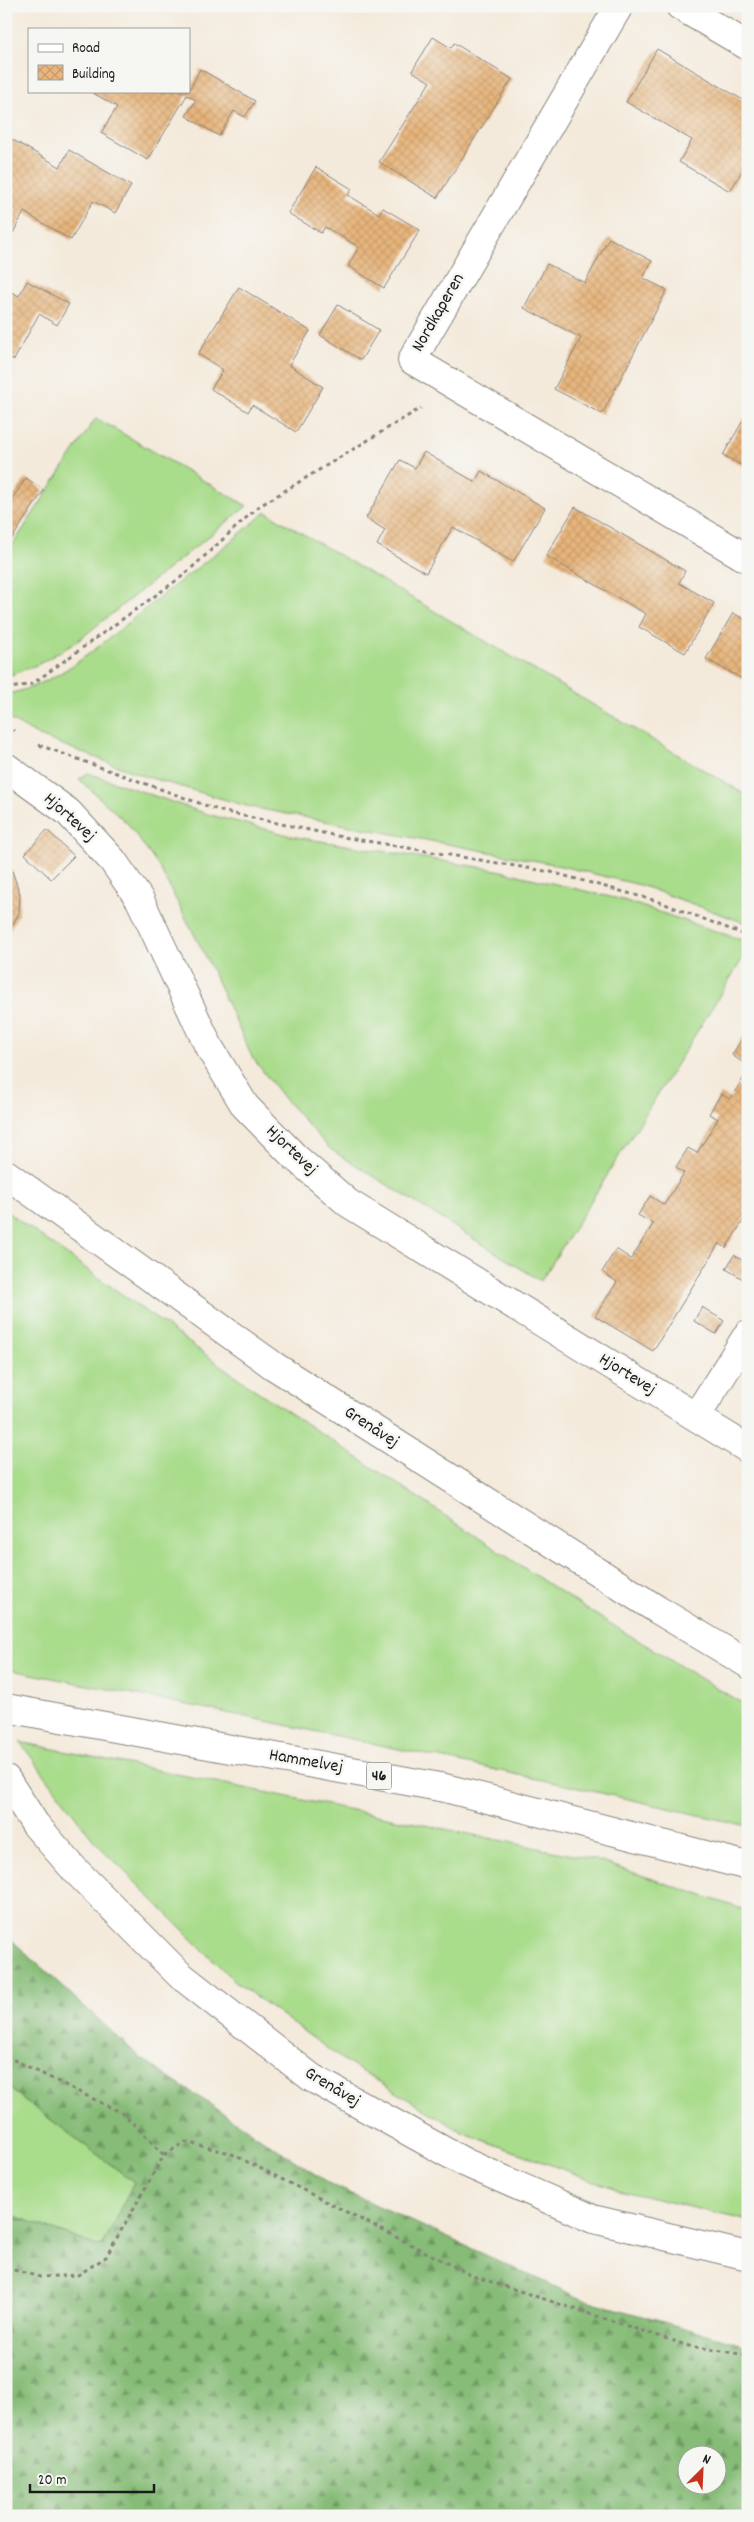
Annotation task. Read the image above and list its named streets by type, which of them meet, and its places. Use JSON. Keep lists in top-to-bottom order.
{
  "streets": {
    "main road": [
      "Nordkaperen",
      "Hjortevej",
      "Grenåvej",
      "Hammelvej",
      "46"
    ]
  },
  "legend": ["Road", "Building"],
  "scale_bar": "20 m",
  "north": "top right"
}
